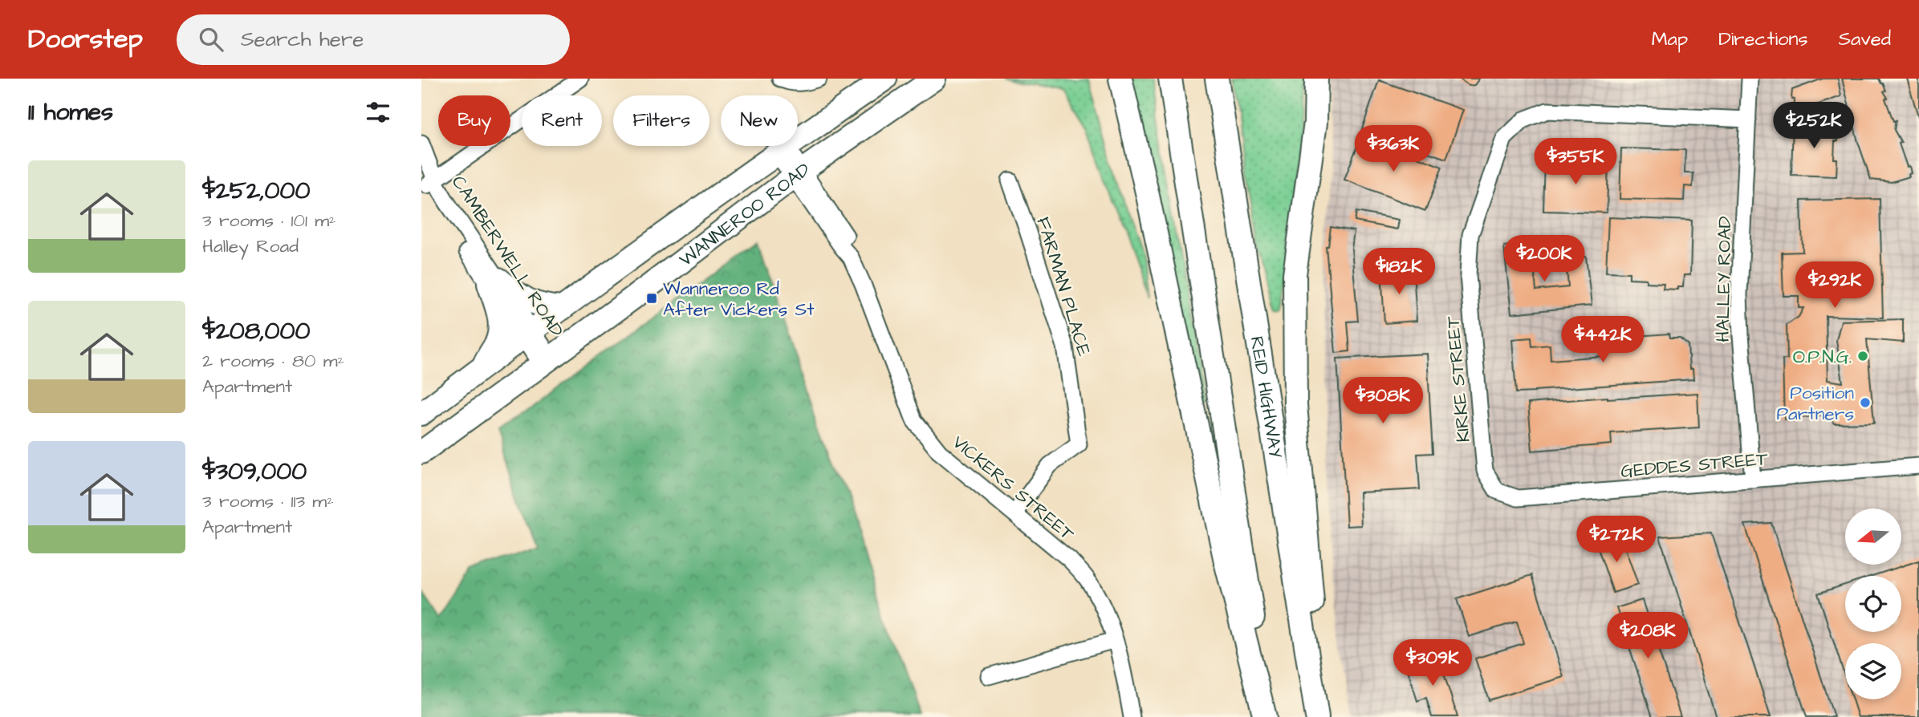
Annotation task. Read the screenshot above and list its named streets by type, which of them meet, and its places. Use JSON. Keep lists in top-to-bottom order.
{
  "streets": {
    "highway": ["WANNEROO ROAD", "REID HIGHWAY"],
    "street": [
      "CAMBERWELL ROAD",
      "HALLEY ROAD",
      "FARMAN PLACE",
      "KIRKE STREET",
      "GEDDES STREET",
      "VICKERS STREET"
    ]
  },
  "crossings": [
    ["WANNEROO ROAD", "CAMBERWELL ROAD"],
    ["WANNEROO ROAD", "VICKERS STREET"],
    ["HALLEY ROAD", "KIRKE STREET"],
    ["HALLEY ROAD", "GEDDES STREET"],
    ["FARMAN PLACE", "VICKERS STREET"],
    ["KIRKE STREET", "GEDDES STREET"]
  ],
  "places": {
    "transit": ["Wanneroo Rd After Vickers St"],
    "other": ["O.P.N.G.", "Position Partners"]
  },
  "north": "left",
  "page": {
    "header": "Doorstep",
    "search": "Search here",
    "nav": ["Map", "Directions", "Saved"],
    "heading": "11 homes",
    "chip": [
      "Buy",
      "Rent",
      "Filters",
      "New"
    ],
    "price": [
      "$252K",
      "$363K",
      "$355K",
      "$200K",
      "$182K",
      "$292K",
      "$442K",
      "$308K",
      "$272K",
      "$208K",
      "$309K"
    ],
    "list": [
      {
        "name": "$252,000",
        "note": "3 rooms · 101 m² · Halley Road"
      },
      {
        "name": "$208,000",
        "note": "2 rooms · 80 m² · Apartment"
      },
      {
        "name": "$309,000",
        "note": "3 rooms · 113 m² · Apartment"
      }
    ]
  }
}
